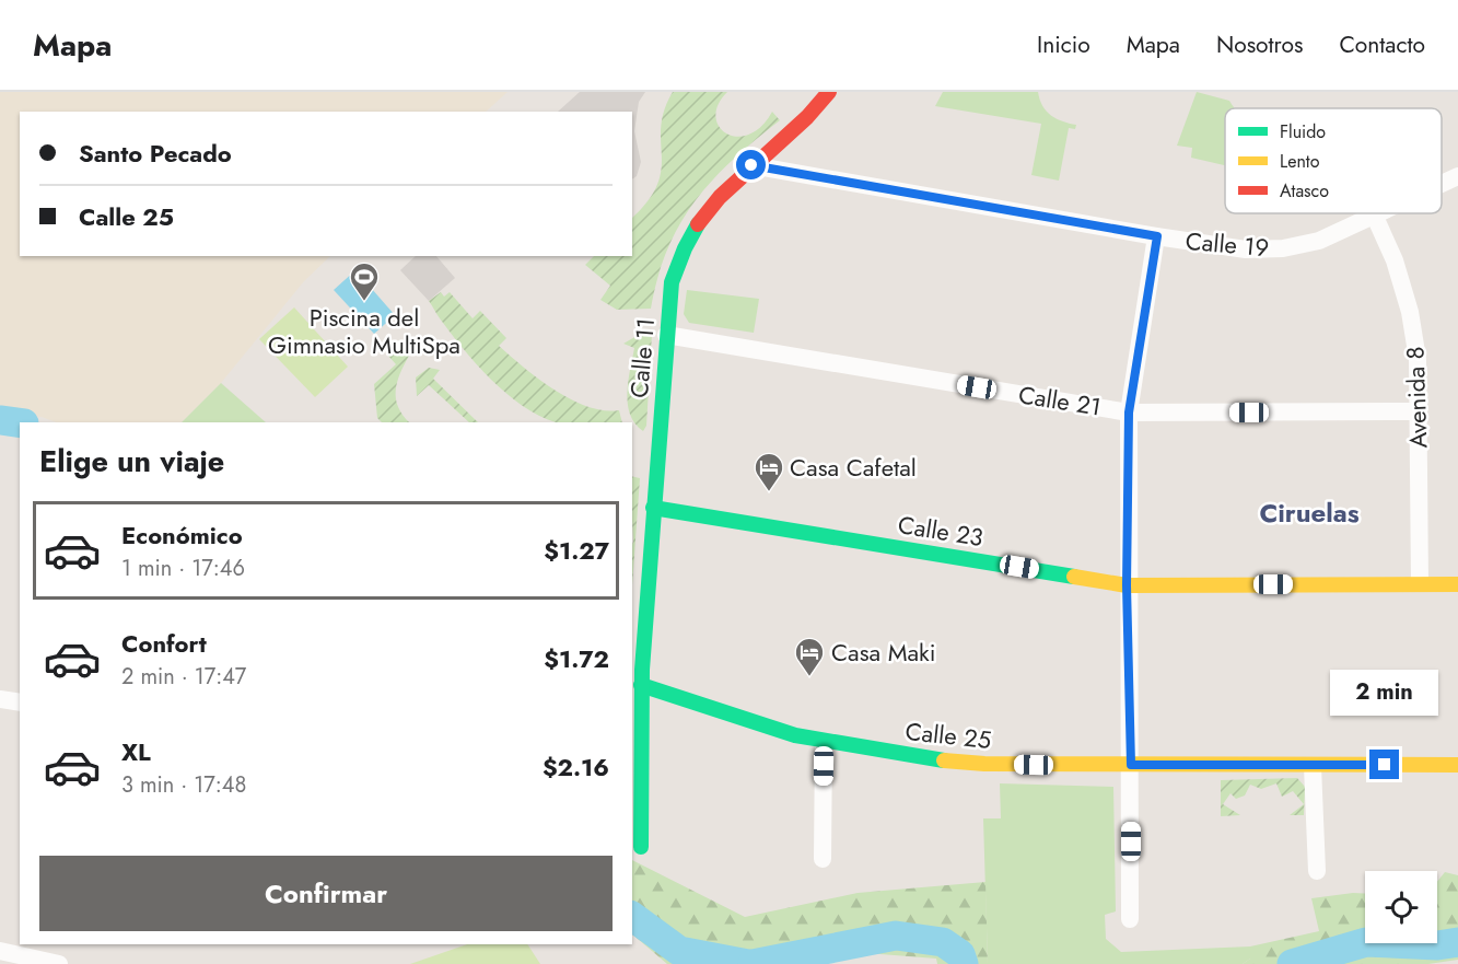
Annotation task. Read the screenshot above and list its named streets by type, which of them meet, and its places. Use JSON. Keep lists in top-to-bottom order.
{
  "streets": {
    "street": [
      "Calle 19",
      "Calle 11",
      "Avenida 8",
      "Calle 21",
      "Calle 23",
      "Calle 25"
    ]
  },
  "crossings": [
    ["Calle 19", "Calle 11"],
    ["Calle 19", "Avenida 8"],
    ["Calle 11", "Calle 21"],
    ["Calle 11", "Calle 23"],
    ["Calle 11", "Calle 25"],
    ["Avenida 8", "Calle 21"],
    ["Avenida 8", "Calle 23"]
  ],
  "districts": ["Ciruelas"],
  "places": {
    "sports": ["Piscina del Gimnasio MultiSpa"],
    "hotel": ["Casa Cafetal", "Casa Maki"]
  },
  "legend": ["Fluido", "Lento", "Atasco"],
  "page": {
    "header": "Mapa",
    "nav": [
      "Inicio",
      "Mapa",
      "Nosotros",
      "Contacto"
    ],
    "banner": ["Santo Pecado", "Calle 25"],
    "heading": "Elige un viaje",
    "list": [
      {
        "name": "Económico",
        "note": "1 min · 17:46",
        "value": "$1.27"
      },
      {
        "name": "Confort",
        "note": "2 min · 17:47",
        "value": "$1.72"
      },
      {
        "name": "XL",
        "note": "3 min · 17:48",
        "value": "$2.16"
      }
    ],
    "bubble": "2 min",
    "buttons": "Confirmar"
  }
}
